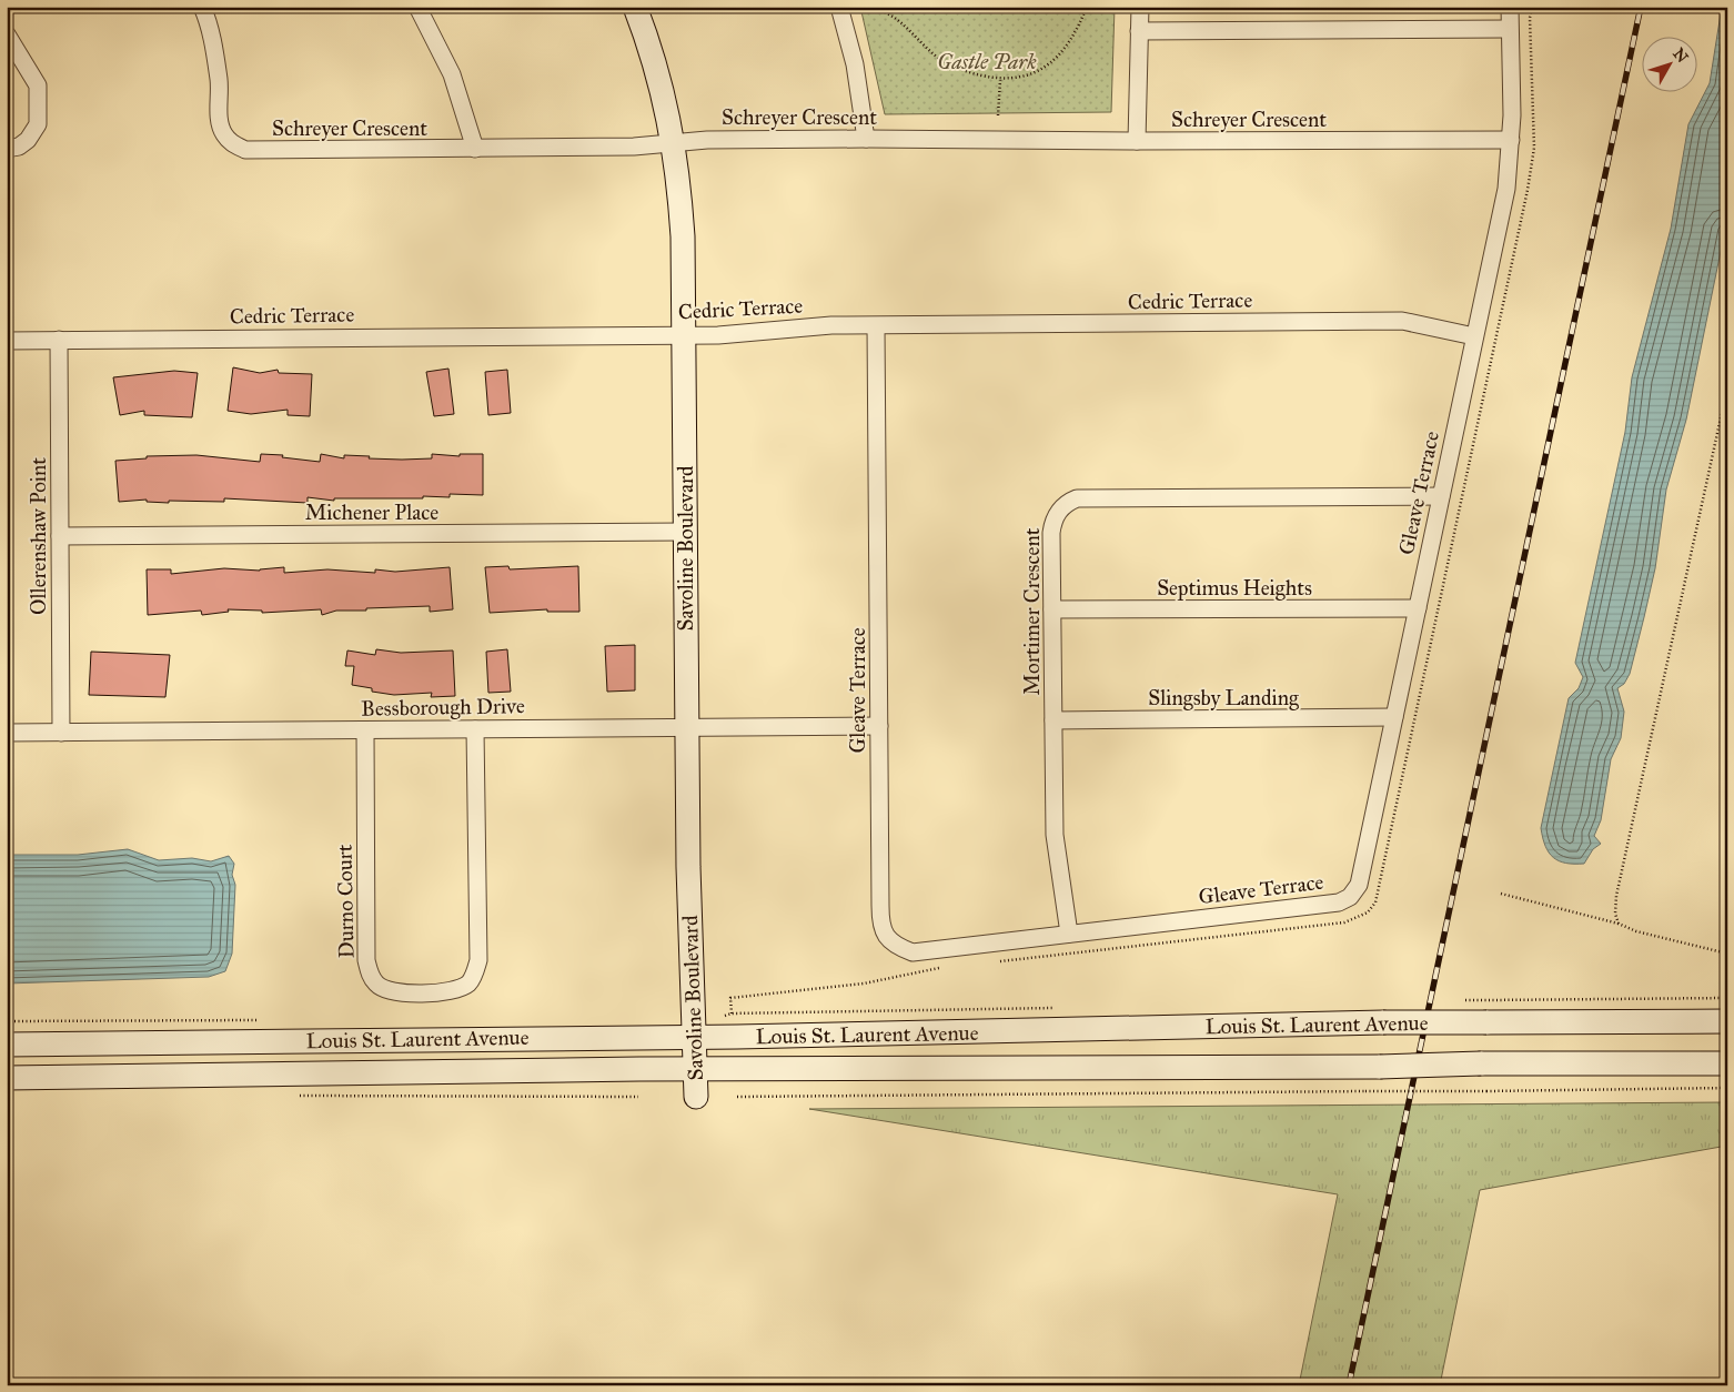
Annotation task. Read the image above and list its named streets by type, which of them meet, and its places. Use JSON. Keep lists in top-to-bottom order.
{
  "streets": {
    "main road": ["Savoline Boulevard", "Louis St. Laurent Avenue"],
    "street": [
      "Schreyer Crescent",
      "Cedric Terrace",
      "Gleave Terrace",
      "Michener Place",
      "Ollerenshaw Point",
      "Septimus Heights",
      "Mortimer Crescent",
      "Slingsby Landing",
      "Bessborough Drive",
      "Durno Court"
    ]
  },
  "crossings": [
    ["Schreyer Crescent", "Gleave Terrace"],
    ["Schreyer Crescent", "Savoline Boulevard"],
    ["Cedric Terrace", "Gleave Terrace"],
    ["Cedric Terrace", "Ollerenshaw Point"],
    ["Cedric Terrace", "Savoline Boulevard"],
    ["Gleave Terrace", "Septimus Heights"],
    ["Gleave Terrace", "Mortimer Crescent"],
    ["Gleave Terrace", "Slingsby Landing"],
    ["Gleave Terrace", "Bessborough Drive"],
    ["Michener Place", "Ollerenshaw Point"],
    ["Michener Place", "Savoline Boulevard"],
    ["Ollerenshaw Point", "Bessborough Drive"],
    ["Savoline Boulevard", "Bessborough Drive"],
    ["Savoline Boulevard", "Louis St. Laurent Avenue"],
    ["Septimus Heights", "Mortimer Crescent"],
    ["Mortimer Crescent", "Slingsby Landing"],
    ["Bessborough Drive", "Durno Court"]
  ],
  "parks": ["Gastle Park"],
  "north": "top right"
}
